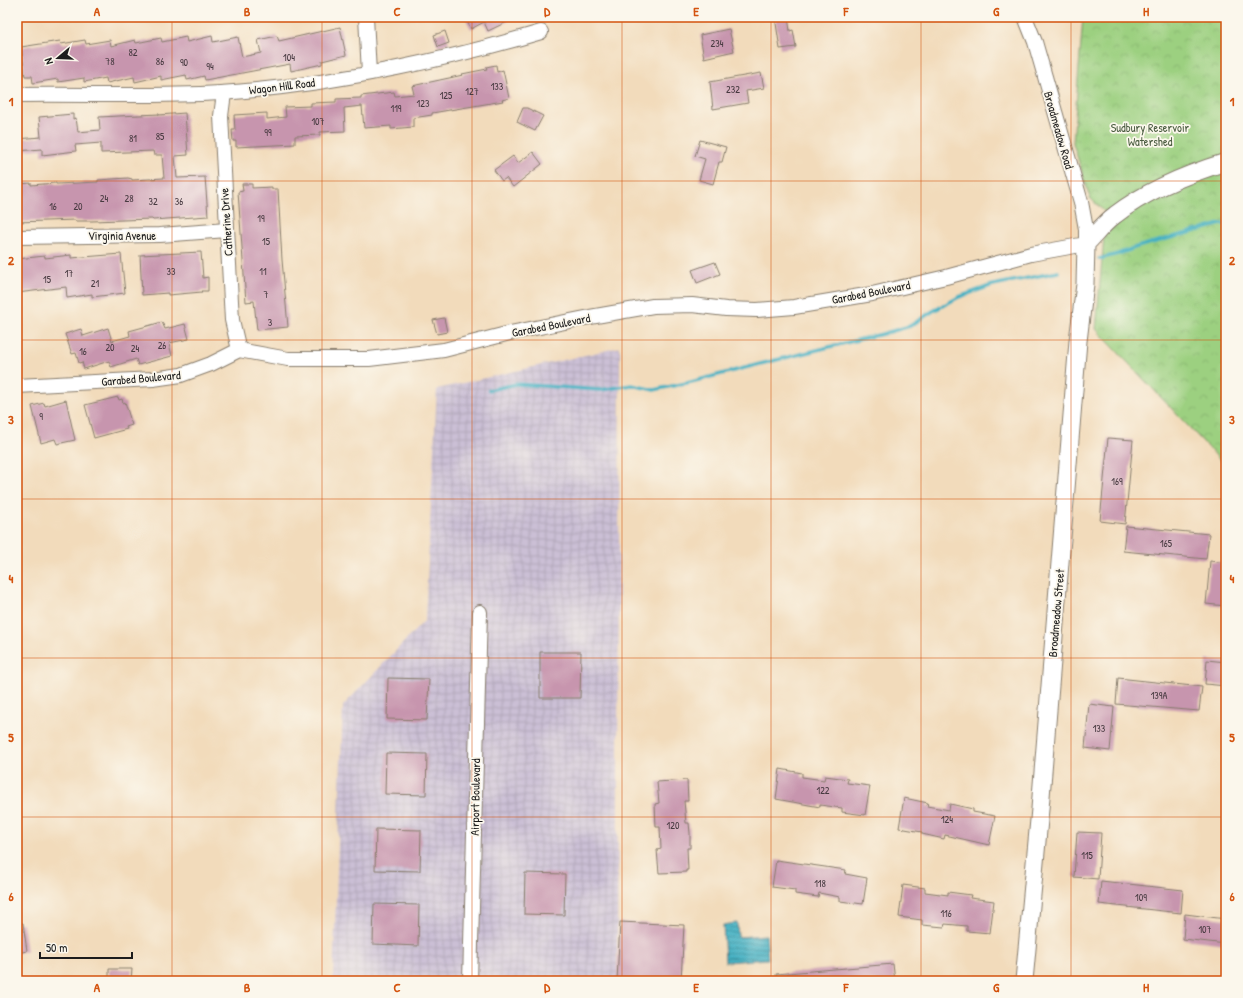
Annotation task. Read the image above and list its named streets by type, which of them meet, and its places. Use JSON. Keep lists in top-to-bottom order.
{
  "streets": {
    "street": [
      "Wagon Hill Road",
      "Broadmeadow Road",
      "Catherine Drive",
      "Virginia Avenue",
      "Garabed Boulevard",
      "Broadmeadow Street",
      "Airport Boulevard"
    ]
  },
  "crossings": [
    ["Wagon Hill Road", "Catherine Drive"],
    ["Broadmeadow Road", "Garabed Boulevard"],
    ["Broadmeadow Road", "Broadmeadow Street"],
    ["Catherine Drive", "Virginia Avenue"],
    ["Catherine Drive", "Garabed Boulevard"],
    ["Garabed Boulevard", "Broadmeadow Street"]
  ],
  "parks": ["Sudbury Reservoir Watershed"],
  "house_numbers": [
    "234",
    "82",
    "104",
    "78",
    "86",
    "90",
    "94",
    "133",
    "232",
    "127",
    "125",
    "123",
    "119",
    "107",
    "99",
    "85",
    "81",
    "24",
    "28",
    "32",
    "36",
    "16",
    "20",
    "19",
    "15",
    "33",
    "11",
    "17",
    "15",
    "21",
    "7",
    "3",
    "26",
    "20",
    "24",
    "16",
    "9",
    "169",
    "165",
    "139A",
    "133",
    "122",
    "124",
    "120",
    "115",
    "118",
    "109",
    "116",
    "107"
  ],
  "scale_bar": "50 m",
  "north": "left",
  "grid": {
    "columns": [
      "A",
      "B",
      "C",
      "D",
      "E",
      "F",
      "G",
      "H"
    ],
    "rows": [
      "1",
      "2",
      "3",
      "4",
      "5",
      "6"
    ]
  }
}
